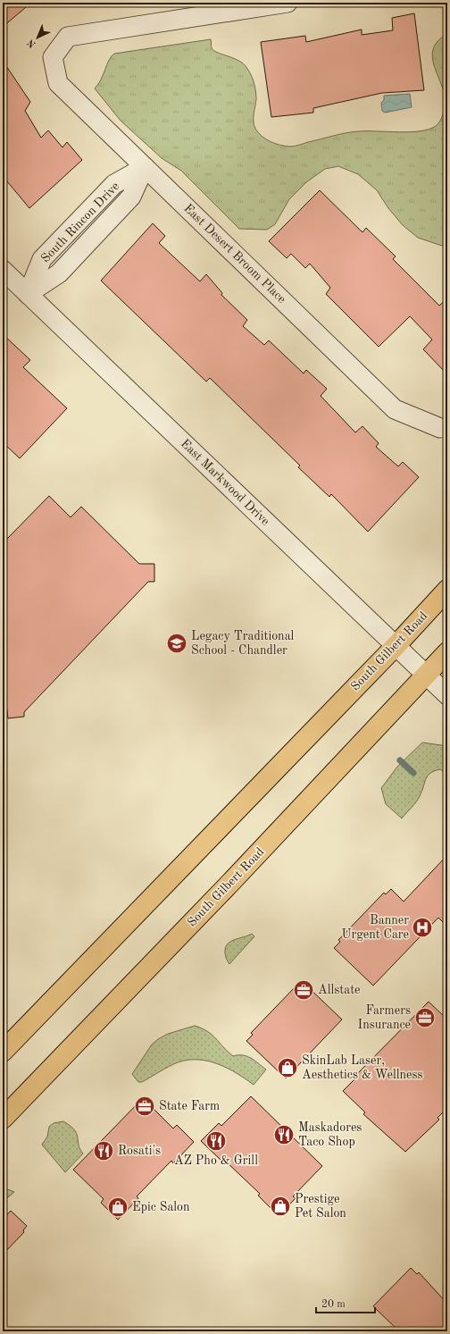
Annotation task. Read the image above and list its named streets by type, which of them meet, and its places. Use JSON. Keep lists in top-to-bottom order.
{
  "streets": {
    "main road": ["South Gilbert Road"],
    "street": ["South Rincon Drive", "East Desert Broom Place", "East Markwood Drive"]
  },
  "crossings": [
    ["South Rincon Drive", "East Desert Broom Place"],
    ["South Rincon Drive", "East Markwood Drive"],
    ["East Markwood Drive", "South Gilbert Road"]
  ],
  "places": {
    "school or university": ["Legacy Traditional School - Chandler"],
    "hospital": ["Banner Urgent Care"],
    "office": ["Allstate", "Farmers Insurance", "State Farm"],
    "shop": ["SkinLab Laser, Aesthetics & Wellness", "Prestige Pet Salon", "Epic Salon"],
    "restaurant": ["Maskadores Taco Shop", "AZ Pho & Grill", "Rosati's"]
  },
  "scale_bar": "20 m",
  "north": "bottom left"
}
